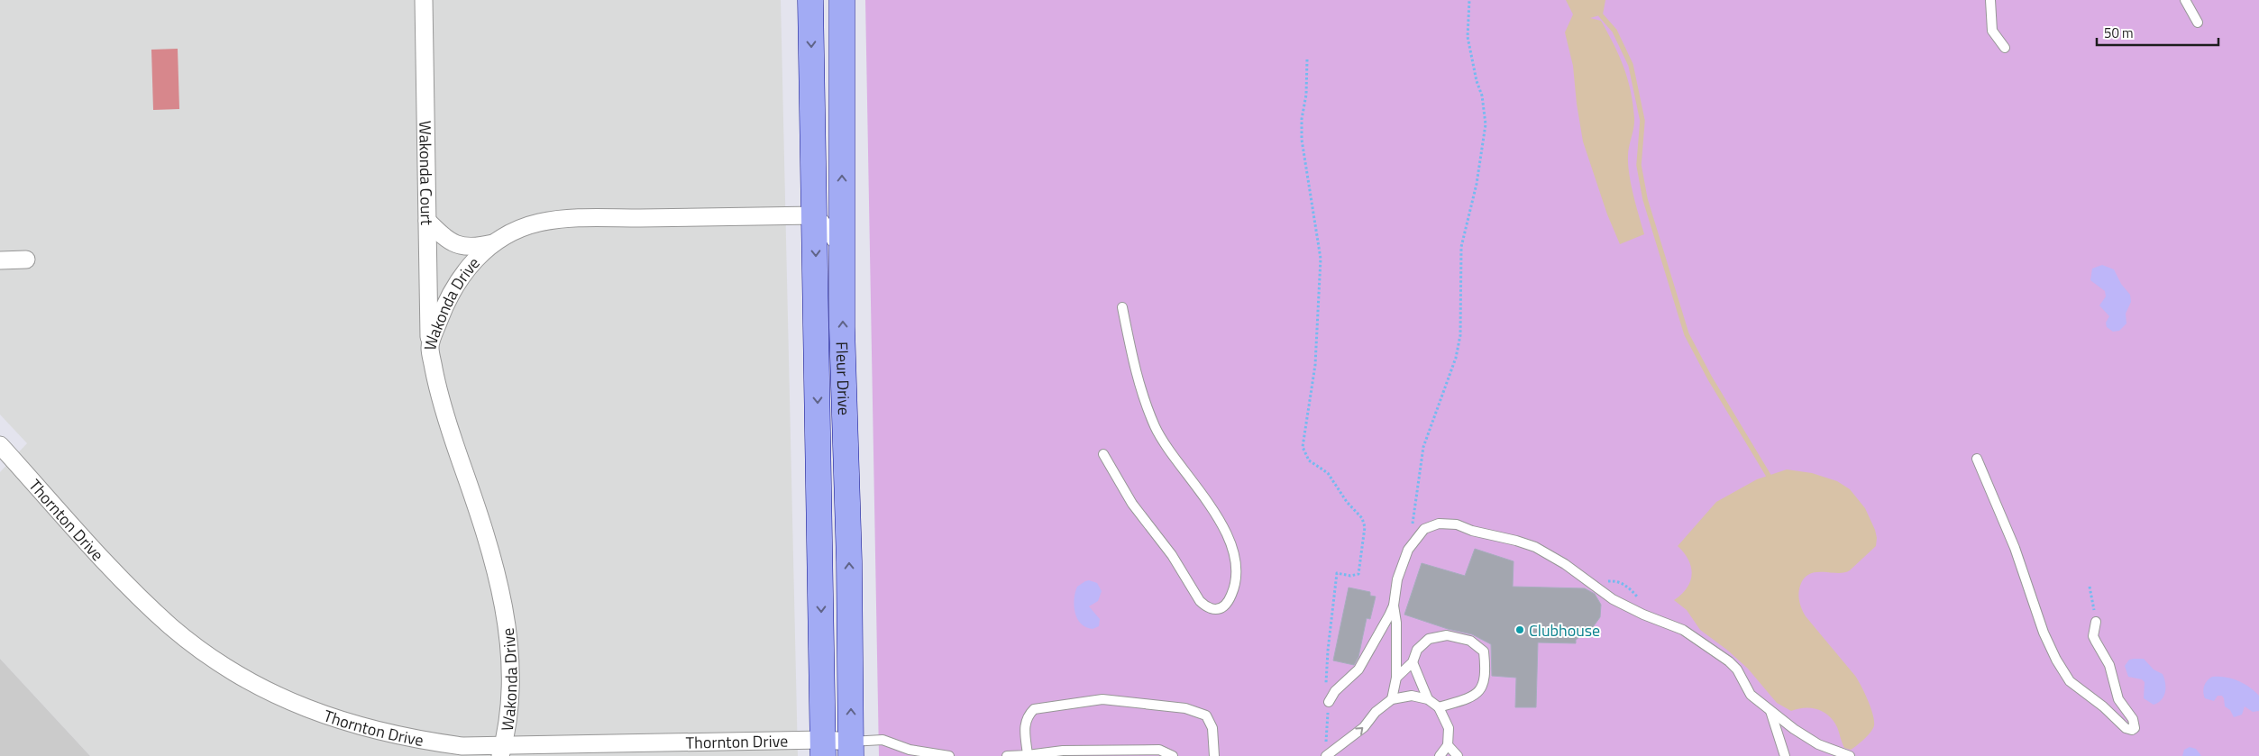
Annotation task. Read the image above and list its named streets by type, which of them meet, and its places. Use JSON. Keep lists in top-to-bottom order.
{
  "streets": {
    "main road": ["Fleur Drive"],
    "street": ["Wakonda Court", "Wakonda Drive", "Thornton Drive"]
  },
  "crossings": [
    ["Wakonda Court", "Wakonda Drive"],
    ["Wakonda Drive", "Fleur Drive"],
    ["Wakonda Drive", "Thornton Drive"],
    ["Fleur Drive", "Thornton Drive"]
  ],
  "places": ["Clubhouse"],
  "scale_bar": "50 m"
}
